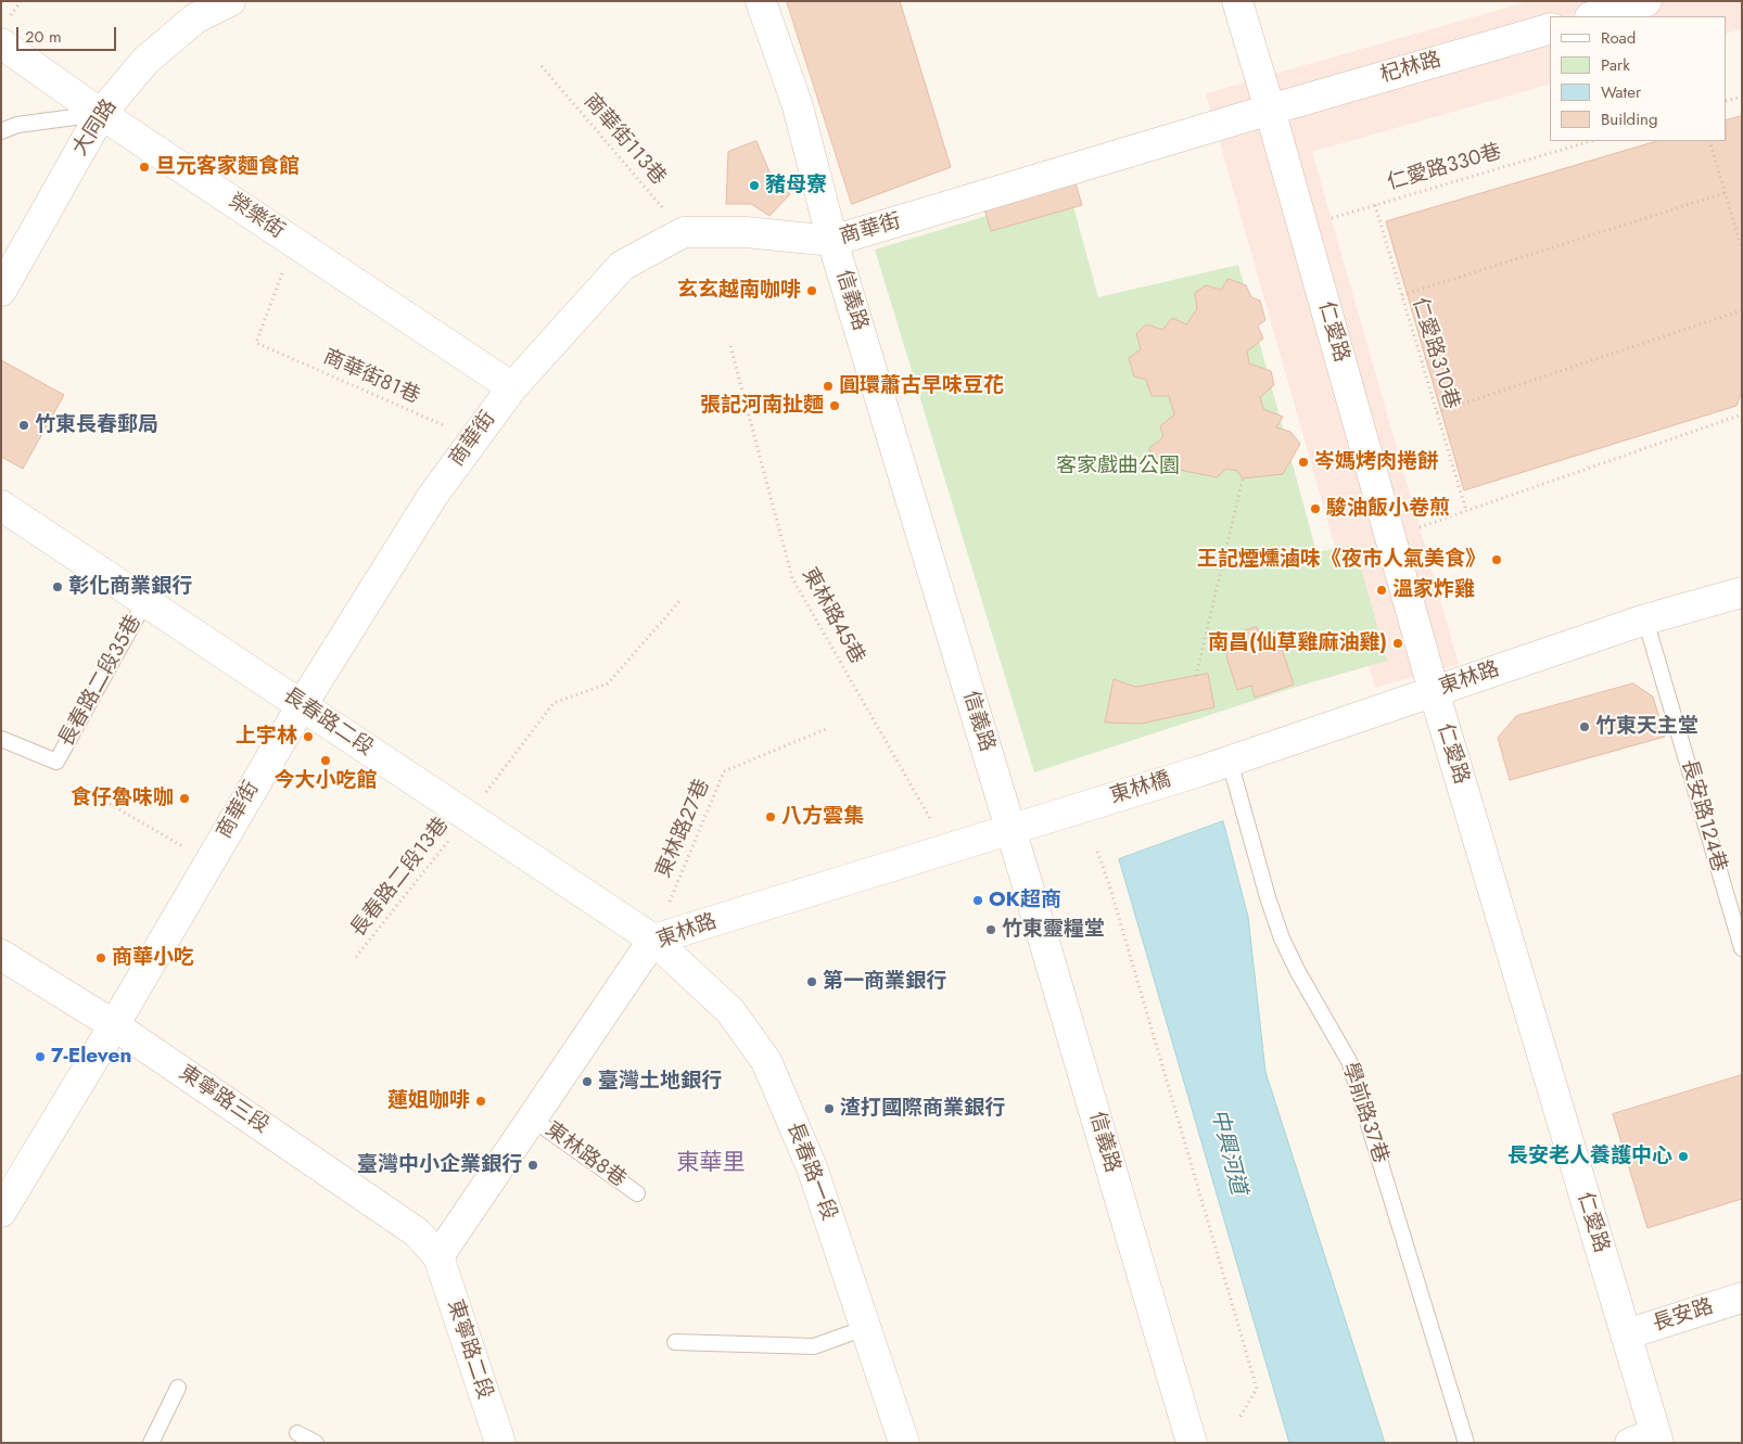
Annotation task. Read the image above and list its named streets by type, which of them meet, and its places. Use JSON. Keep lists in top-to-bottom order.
{
  "streets": {
    "street": [
      "杞林路",
      "大同路",
      "榮樂街",
      "商華街",
      "信義路",
      "仁愛路",
      "東林路",
      "長春路二段",
      "東林橋",
      "東寧路三段",
      "長春路一段",
      "長安路",
      "東寧路二段"
    ],
    "lane": [
      "長春路二段35巷",
      "長安路124巷",
      "學前路37巷",
      "東林路8巷"
    ],
    "path": [
      "商華街113巷",
      "仁愛路330巷",
      "仁愛路310巷",
      "商華街81巷",
      "東林路45巷",
      "東林路27巷",
      "長春路二段13巷"
    ]
  },
  "crossings": [
    ["杞林路", "商華街"],
    ["杞林路", "仁愛路"],
    ["大同路", "榮樂街"],
    ["商華街113巷", "商華街"],
    ["仁愛路330巷", "仁愛路"],
    ["仁愛路330巷", "仁愛路310巷"],
    ["榮樂街", "商華街"],
    ["榮樂街", "商華街81巷"],
    ["商華街", "信義路"],
    ["商華街", "仁愛路"],
    ["商華街", "商華街81巷"],
    ["商華街", "長春路二段"],
    ["商華街", "東寧路三段"],
    ["信義路", "東林路"],
    ["仁愛路", "東林路"],
    ["仁愛路", "長安路"],
    ["東林路45巷", "東林路"],
    ["東林路", "長春路二段"],
    ["東林路", "東林橋"],
    ["東林路", "長安路124巷"],
    ["東林路", "東林路27巷"],
    ["東林路", "東寧路三段"],
    ["東林路", "學前路37巷"],
    ["東林路", "東林路8巷"],
    ["東林路", "長春路一段"],
    ["東林路", "東寧路二段"],
    ["長春路二段35巷", "長春路二段"],
    ["長春路二段", "東林路27巷"],
    ["長春路二段", "長春路二段13巷"],
    ["長春路二段", "長春路一段"],
    ["東林路27巷", "長春路一段"],
    ["東寧路三段", "東寧路二段"]
  ],
  "districts": ["東華里"],
  "water": ["中興河道"],
  "parks": ["客家戲曲公園"],
  "places": [
    "旦元客家麵食館",
    "豬母寮",
    "玄玄越南咖啡",
    "圓環蕭古早味豆花",
    "張記河南扯麵",
    "竹東長春郵局",
    "岑媽烤肉捲餅",
    "駿油飯小卷煎",
    "王記煙燻滷味《夜市人氣美食》",
    "彰化商業銀行",
    "溫家炸雞",
    "南昌(仙草雞麻油雞)",
    "竹東天主堂",
    "上宇林",
    "今大小吃館",
    "食仔魯味咖",
    "八方雲集",
    "OK超商",
    "竹東靈糧堂",
    "商華小吃",
    "第一商業銀行",
    "7-Eleven",
    "臺灣土地銀行",
    "蓮姐咖啡",
    "渣打國際商業銀行",
    "長安老人養護中心",
    "臺灣中小企業銀行"
  ],
  "legend": [
    "Road",
    "Park",
    "Water",
    "Building"
  ],
  "scale_bar": "20 m"
}
